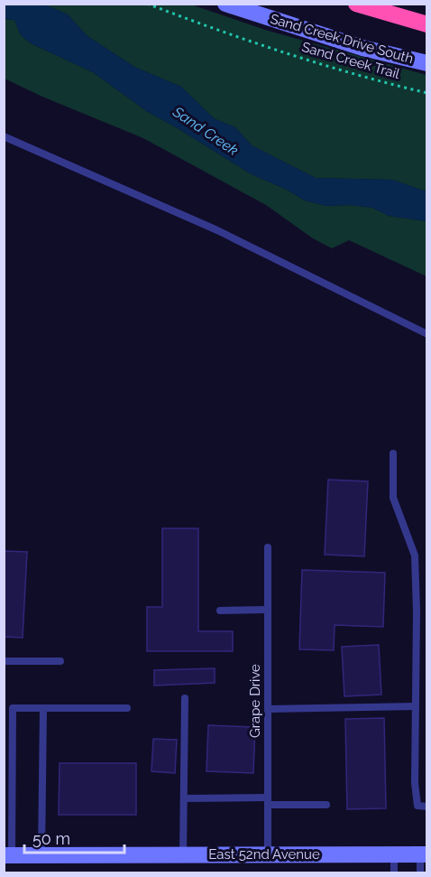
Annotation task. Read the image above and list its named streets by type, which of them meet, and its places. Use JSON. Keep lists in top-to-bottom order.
{
  "streets": {
    "street": ["Sand Creek Drive South", "East 52nd Avenue"],
    "lane": ["Grape Drive"],
    "path": ["Sand Creek Trail"]
  },
  "crossings": [
    ["Grape Drive", "East 52nd Avenue"]
  ],
  "water": ["Sand Creek"],
  "scale_bar": "50 m"
}
